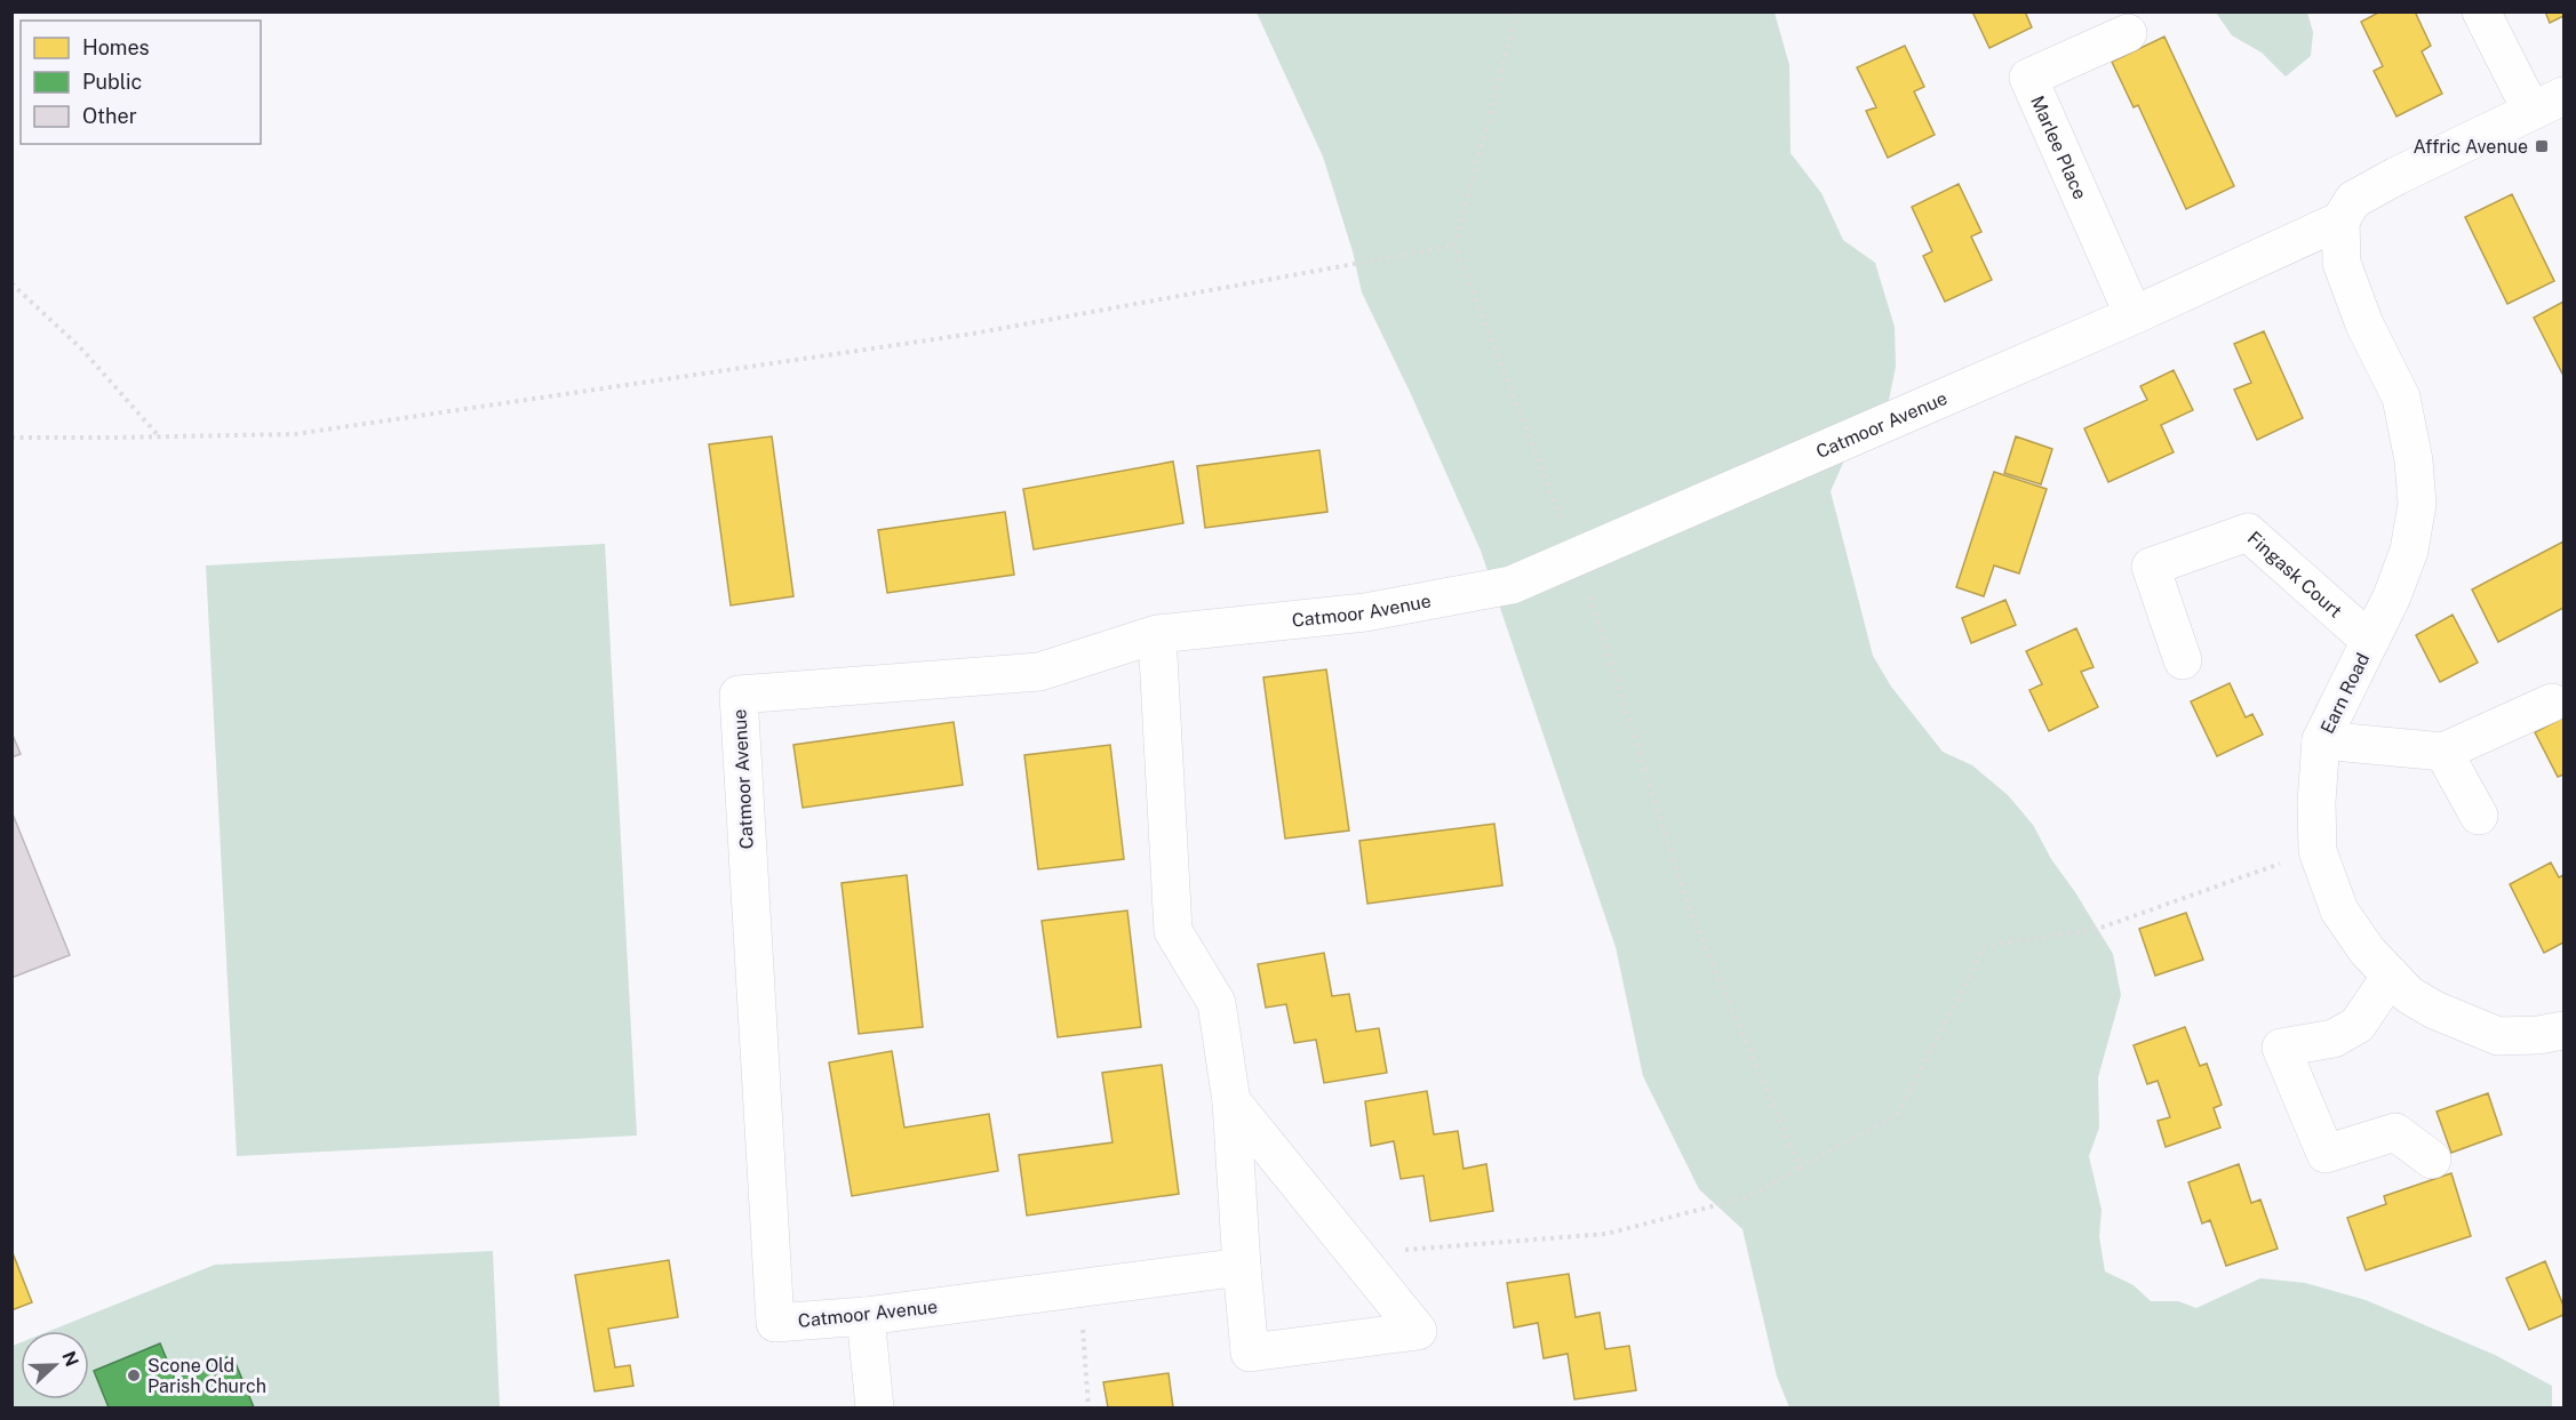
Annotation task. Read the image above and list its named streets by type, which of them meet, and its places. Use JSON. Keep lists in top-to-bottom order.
{
  "streets": {
    "street": [
      "Marlee Place",
      "Catmoor Avenue",
      "Fingask Court",
      "Earn Road"
    ]
  },
  "crossings": [
    ["Marlee Place", "Catmoor Avenue"],
    ["Catmoor Avenue", "Earn Road"],
    ["Fingask Court", "Earn Road"]
  ],
  "places": {
    "transit": ["Affric Avenue"],
    "other": ["Scone Old Parish Church"]
  },
  "legend": ["Homes", "Public", "Other"],
  "north": "right"
}
